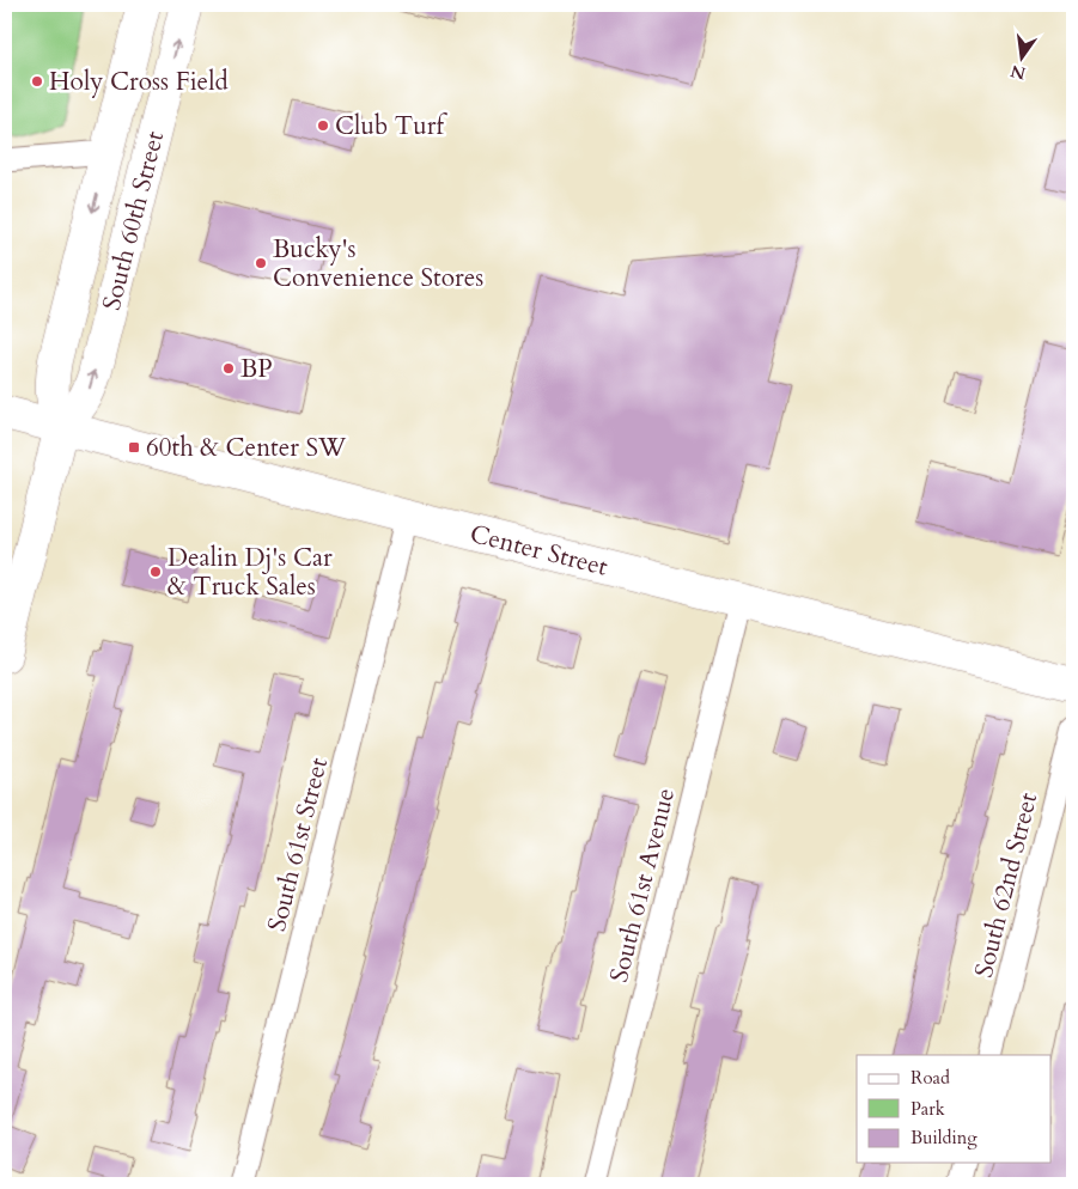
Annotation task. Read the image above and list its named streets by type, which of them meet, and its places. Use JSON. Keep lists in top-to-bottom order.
{
  "streets": {
    "main road": ["South 60th Street", "Center Street"],
    "street": ["South 61st Street", "South 61st Avenue", "South 62nd Street"]
  },
  "crossings": [
    ["South 60th Street", "Center Street"],
    ["Center Street", "South 61st Street"],
    ["Center Street", "South 61st Avenue"]
  ],
  "places": {
    "other": [
      "Holy Cross Field",
      "Club Turf",
      "Bucky's Convenience Stores",
      "BP",
      "Dealin Dj's Car & Truck Sales"
    ],
    "transit": ["60th & Center SW"]
  },
  "legend": ["Road", "Park", "Building"],
  "north": "bottom"
}
